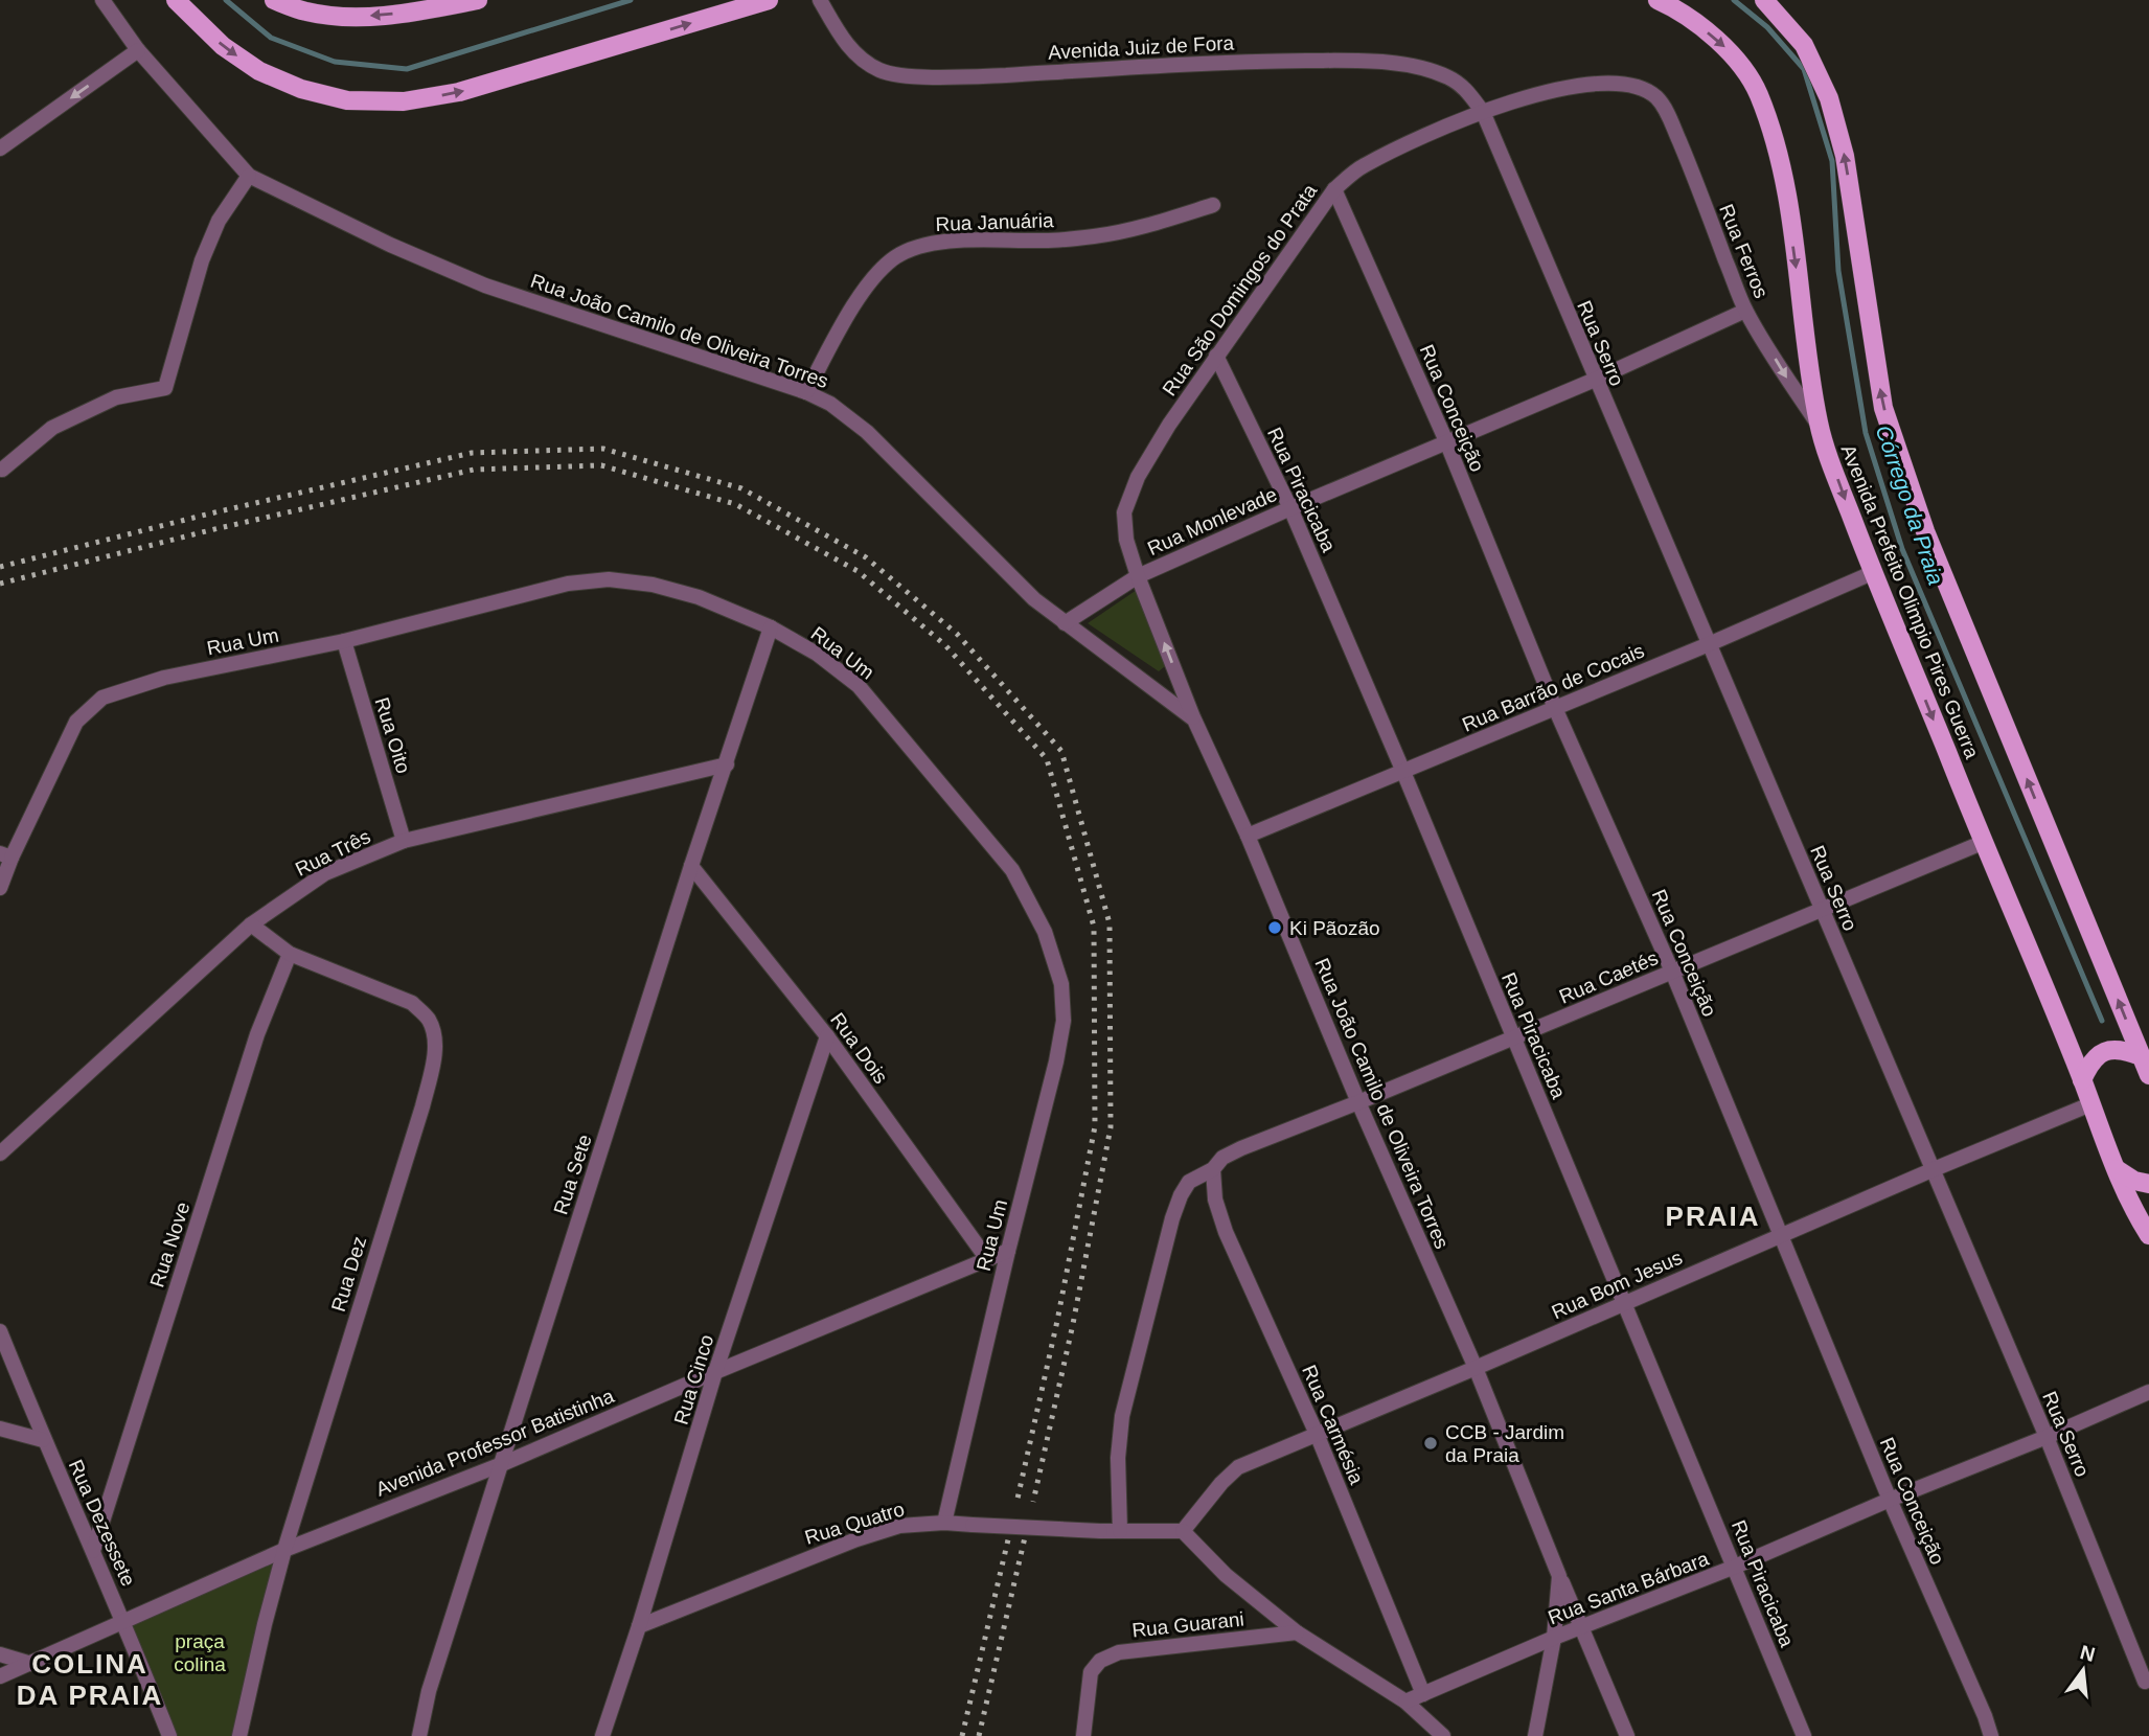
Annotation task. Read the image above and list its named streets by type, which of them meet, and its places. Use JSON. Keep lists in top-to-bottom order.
{
  "streets": {
    "main road": ["Avenida Prefeito Olimpio Pires Guerra"],
    "street": [
      "Avenida Juiz de Fora",
      "Rua Januária",
      "Rua Ferros",
      "Rua São Domingos do Prata",
      "Rua João Camilo de Oliveira Torres",
      "Rua Serro",
      "Rua Conceição",
      "Rua Piracicaba",
      "Rua Monlevade",
      "Rua Um",
      "Rua Barrão de Cocais",
      "Rua Oito",
      "Rua Três",
      "Rua Caetés",
      "Rua Dois",
      "Rua Sete",
      "Rua Nove",
      "Rua Dez",
      "Rua Bom Jesus",
      "Rua Cinco",
      "Rua Carmésia",
      "Avenida Professor Batistinha",
      "Rua Dezessete",
      "Rua Quatro",
      "Rua Santa Bárbara",
      "Rua Guarani"
    ]
  },
  "crossings": [
    ["Avenida Juiz de Fora", "Rua São Domingos do Prata"],
    ["Avenida Juiz de Fora", "Rua Serro"],
    ["Rua Januária", "Rua João Camilo de Oliveira Torres"],
    ["Rua Ferros", "Rua São Domingos do Prata"],
    ["Rua Ferros", "Rua Monlevade"],
    ["Rua Ferros", "Avenida Prefeito Olimpio Pires Guerra"],
    ["Rua São Domingos do Prata", "Rua João Camilo de Oliveira Torres"],
    ["Rua São Domingos do Prata", "Rua Serro"],
    ["Rua São Domingos do Prata", "Rua Conceição"],
    ["Rua São Domingos do Prata", "Rua Piracicaba"],
    ["Rua São Domingos do Prata", "Rua Monlevade"],
    ["Rua João Camilo de Oliveira Torres", "Rua Monlevade"],
    ["Rua João Camilo de Oliveira Torres", "Rua Barrão de Cocais"],
    ["Rua João Camilo de Oliveira Torres", "Rua Caetés"],
    ["Rua João Camilo de Oliveira Torres", "Rua Bom Jesus"],
    ["Rua João Camilo de Oliveira Torres", "Rua Santa Bárbara"],
    ["Rua Serro", "Rua Monlevade"],
    ["Rua Serro", "Rua Barrão de Cocais"],
    ["Rua Serro", "Rua Caetés"],
    ["Rua Serro", "Rua Bom Jesus"],
    ["Rua Serro", "Rua Santa Bárbara"],
    ["Rua Conceição", "Rua Monlevade"],
    ["Rua Conceição", "Rua Barrão de Cocais"],
    ["Rua Conceição", "Rua Caetés"],
    ["Rua Conceição", "Rua Bom Jesus"],
    ["Rua Conceição", "Rua Santa Bárbara"],
    ["Rua Piracicaba", "Rua Monlevade"],
    ["Rua Piracicaba", "Rua Barrão de Cocais"],
    ["Rua Piracicaba", "Rua Caetés"],
    ["Rua Piracicaba", "Rua Bom Jesus"],
    ["Rua Piracicaba", "Rua Santa Bárbara"],
    ["Avenida Prefeito Olimpio Pires Guerra", "Rua Barrão de Cocais"],
    ["Avenida Prefeito Olimpio Pires Guerra", "Rua Caetés"],
    ["Avenida Prefeito Olimpio Pires Guerra", "Rua Bom Jesus"],
    ["Rua Um", "Rua Oito"],
    ["Rua Um", "Rua Sete"],
    ["Rua Um", "Avenida Professor Batistinha"],
    ["Rua Um", "Rua Quatro"],
    ["Rua Oito", "Rua Três"],
    ["Rua Três", "Rua Sete"],
    ["Rua Três", "Rua Dez"],
    ["Rua Caetés", "Rua Carmésia"],
    ["Rua Caetés", "Rua Quatro"],
    ["Rua Dois", "Rua Sete"],
    ["Rua Dois", "Rua Cinco"],
    ["Rua Dois", "Avenida Professor Batistinha"],
    ["Rua Sete", "Avenida Professor Batistinha"],
    ["Rua Nove", "Rua Dez"],
    ["Rua Nove", "Rua Dezessete"],
    ["Rua Dez", "Avenida Professor Batistinha"],
    ["Rua Bom Jesus", "Rua Carmésia"],
    ["Rua Bom Jesus", "Rua Quatro"],
    ["Rua Bom Jesus", "Rua Guarani"],
    ["Rua Cinco", "Avenida Professor Batistinha"],
    ["Rua Cinco", "Rua Quatro"],
    ["Rua Carmésia", "Rua Santa Bárbara"],
    ["Avenida Professor Batistinha", "Rua Dezessete"],
    ["Rua Quatro", "Rua Guarani"],
    ["Rua Santa Bárbara", "Rua Guarani"]
  ],
  "one_way": ["Rua Ferros"],
  "districts": ["PRAIA", "COLINA DA PRAIA"],
  "water": ["Córrego da Praia"],
  "parks": ["praça colina"],
  "places": ["Ki Pãozão", "CCB - Jardim da Praia"],
  "north": "top"
}
